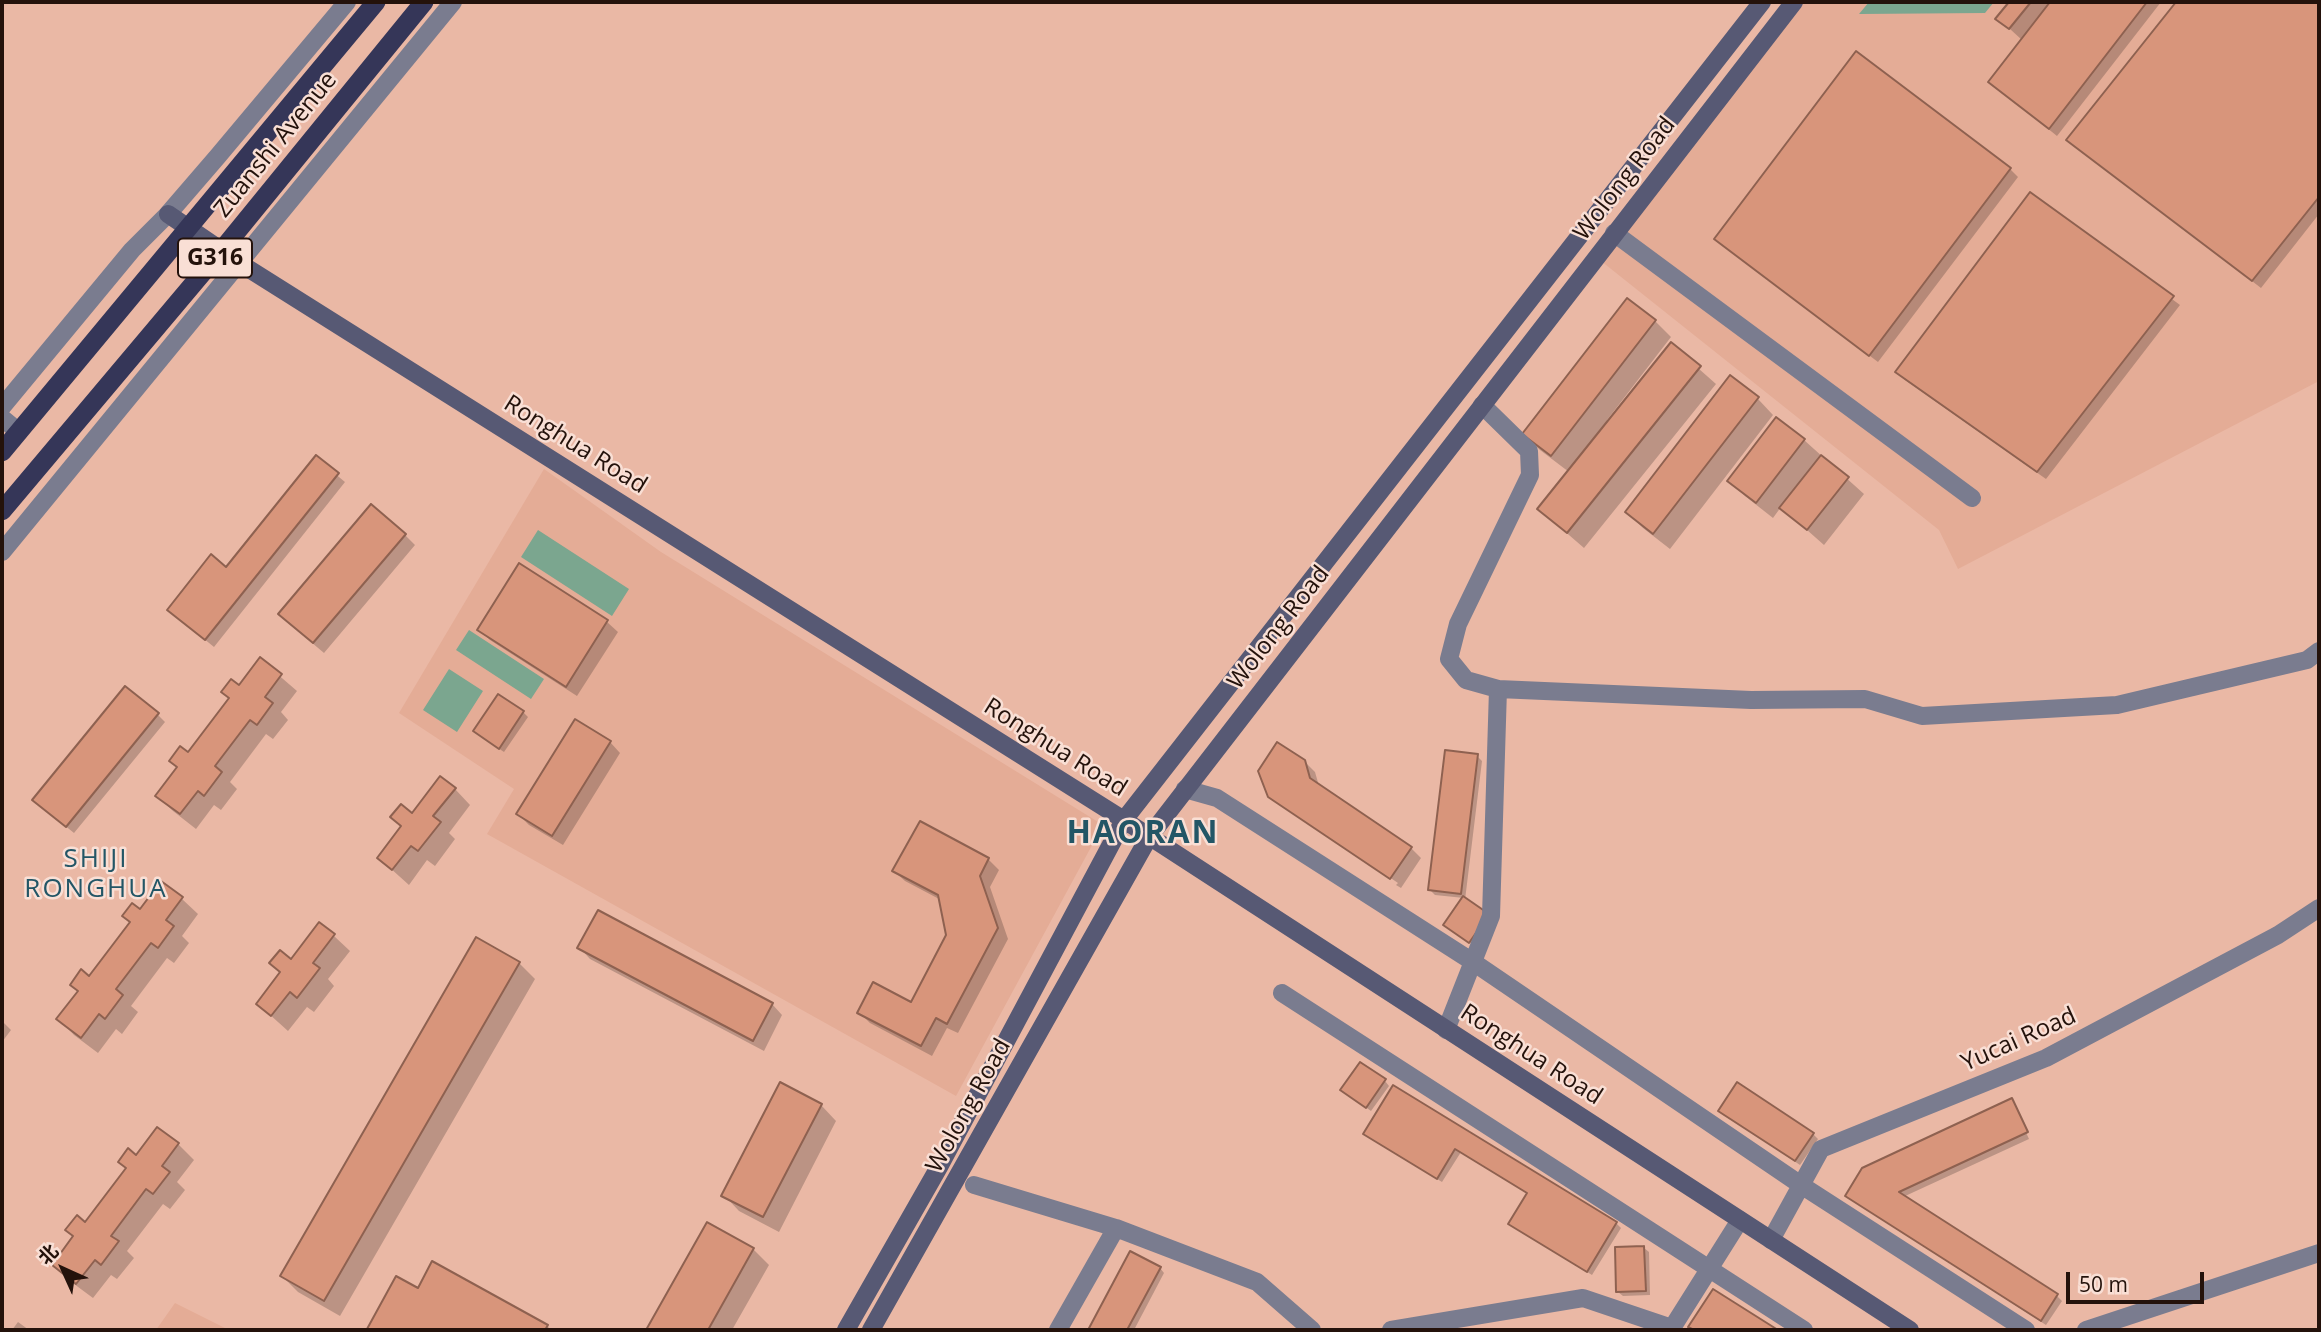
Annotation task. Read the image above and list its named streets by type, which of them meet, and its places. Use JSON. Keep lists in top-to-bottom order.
{
  "streets": {
    "highway": ["Zuanshi Avenue", "G316"],
    "main road": ["Wolong Road", "Ronghua Road"],
    "street": ["Yucai Road"]
  },
  "crossings": [
    ["Zuanshi Avenue", "Ronghua Road"],
    ["Wolong Road", "Ronghua Road"],
    ["Ronghua Road", "Yucai Road"]
  ],
  "districts": ["HAORAN", "SHIJI RONGHUA"],
  "scale_bar": "50 m",
  "north": "top left"
}
